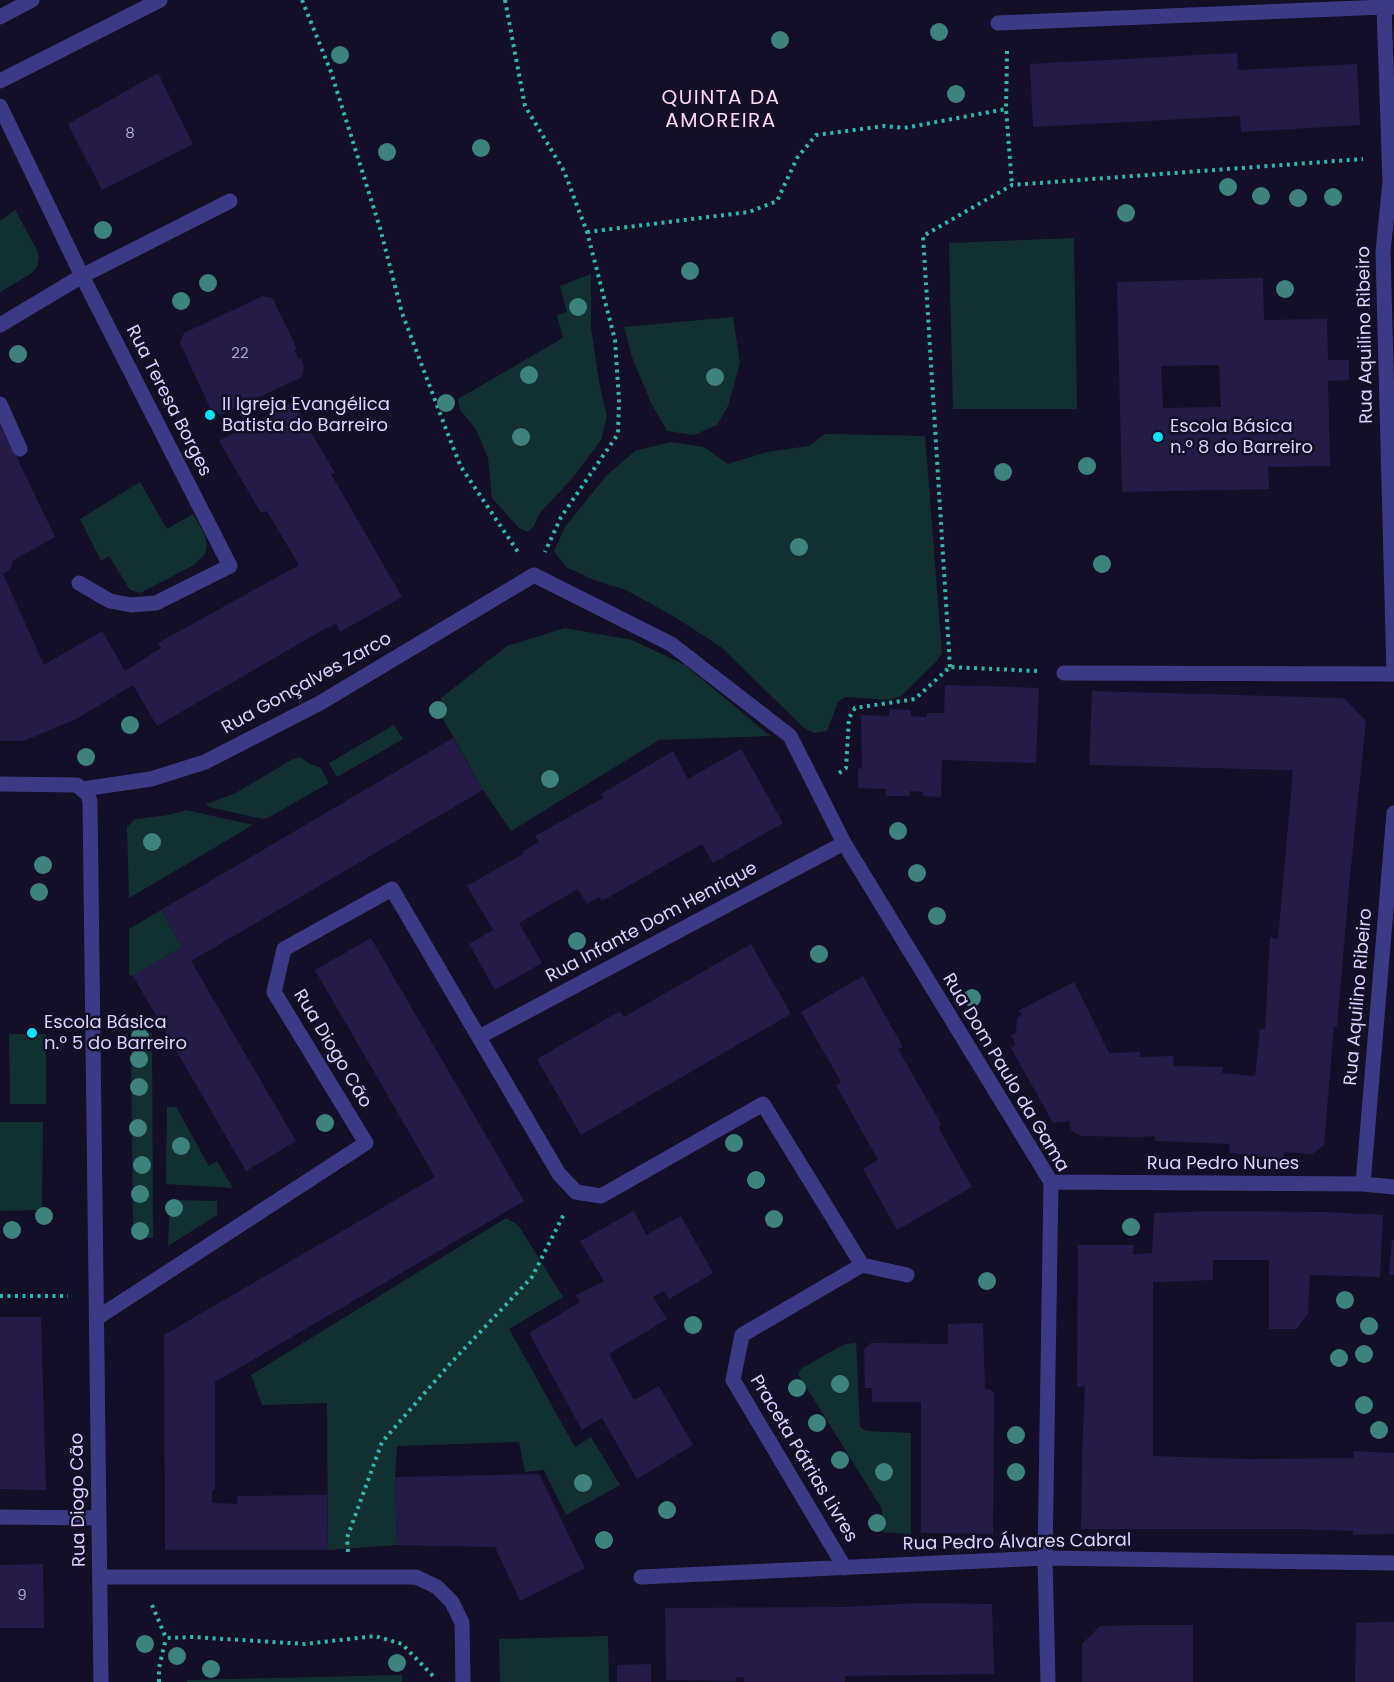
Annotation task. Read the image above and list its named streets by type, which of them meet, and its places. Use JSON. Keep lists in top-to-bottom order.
{
  "streets": {
    "street": [
      "Rua Aquilino Ribeiro",
      "Rua Teresa Borges",
      "Rua Gonçalves Zarco",
      "Rua Infante Dom Henrique",
      "Rua Diogo Cão",
      "Rua Dom Paulo da Gama",
      "Rua Pedro Nunes",
      "Praceta Pátrias Livres",
      "Rua Pedro Álvares Cabral"
    ]
  },
  "crossings": [
    ["Rua Aquilino Ribeiro", "Rua Pedro Nunes"],
    ["Rua Gonçalves Zarco", "Rua Diogo Cão"],
    ["Rua Gonçalves Zarco", "Rua Dom Paulo da Gama"],
    ["Rua Infante Dom Henrique", "Rua Diogo Cão"],
    ["Rua Infante Dom Henrique", "Rua Dom Paulo da Gama"],
    ["Rua Dom Paulo da Gama", "Rua Pedro Nunes"],
    ["Rua Dom Paulo da Gama", "Rua Pedro Álvares Cabral"],
    ["Praceta Pátrias Livres", "Rua Pedro Álvares Cabral"]
  ],
  "districts": ["QUINTA DA AMOREIRA"],
  "places": ["II Igreja Evangélica Batista do Barreiro", "Escola Básica n.º 8 do Barreiro", "Escola Básica n.º 5 do Barreiro"],
  "house_numbers": ["8", "22", "9"]
}
